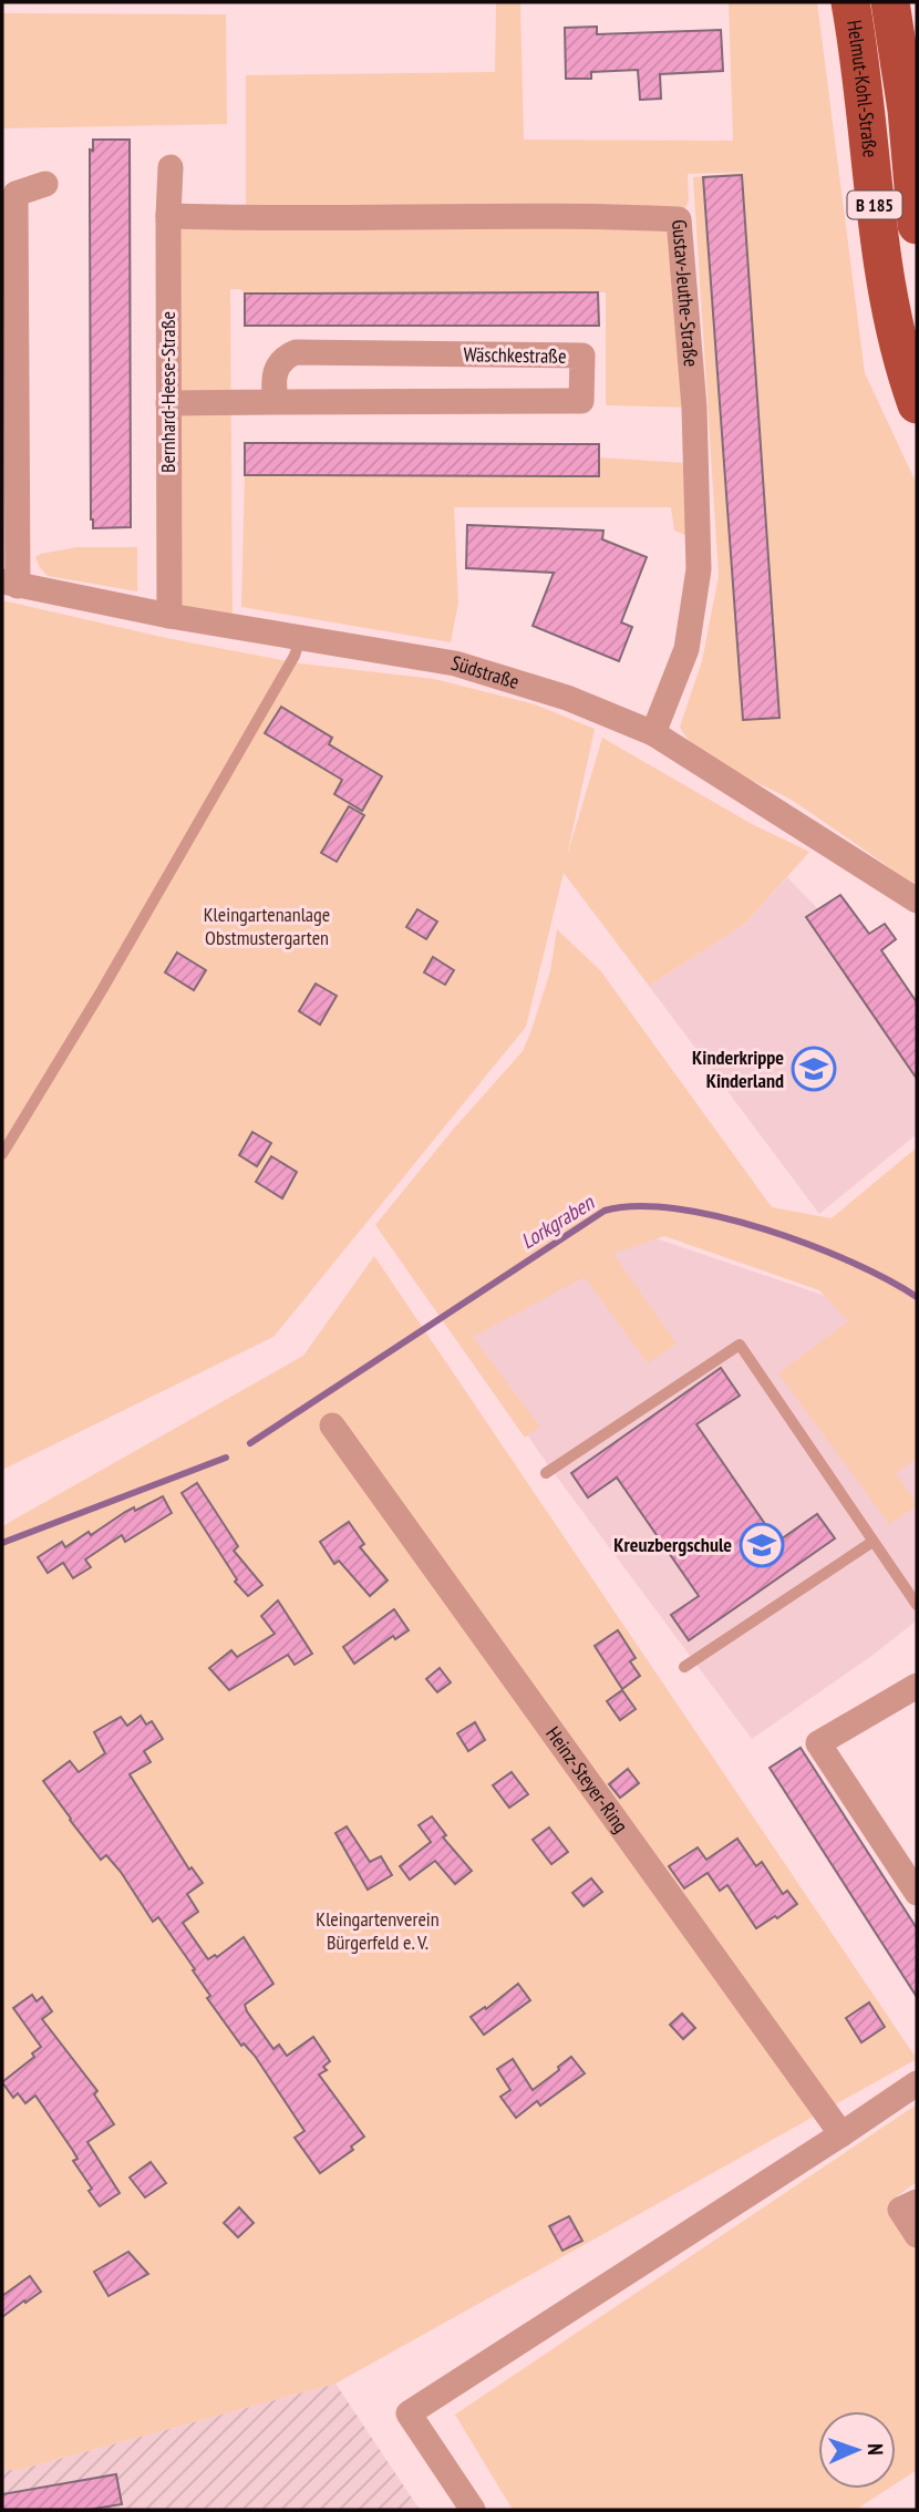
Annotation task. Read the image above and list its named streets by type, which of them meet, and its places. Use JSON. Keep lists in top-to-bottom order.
{
  "streets": {
    "main road": ["Helmut-Kohl-Straße", "B 185"],
    "street": [
      "Gustav-Jeuthe-Straße",
      "Wäschkestraße",
      "Bernhard-Heese-Straße",
      "Südstraße",
      "Heinz-Steyer-Ring"
    ]
  },
  "crossings": [
    ["Gustav-Jeuthe-Straße", "Bernhard-Heese-Straße"],
    ["Gustav-Jeuthe-Straße", "Südstraße"],
    ["Wäschkestraße", "Bernhard-Heese-Straße"],
    ["Bernhard-Heese-Straße", "Südstraße"]
  ],
  "water": ["Lorkgraben"],
  "parks": ["Kleingartenanlage Obstmustergarten", "Kleingartenverein Bürgerfeld e. V."],
  "places": {
    "school or university": ["Kinderkrippe Kinderland", "Kreuzbergschule"]
  },
  "north": "right"
}
